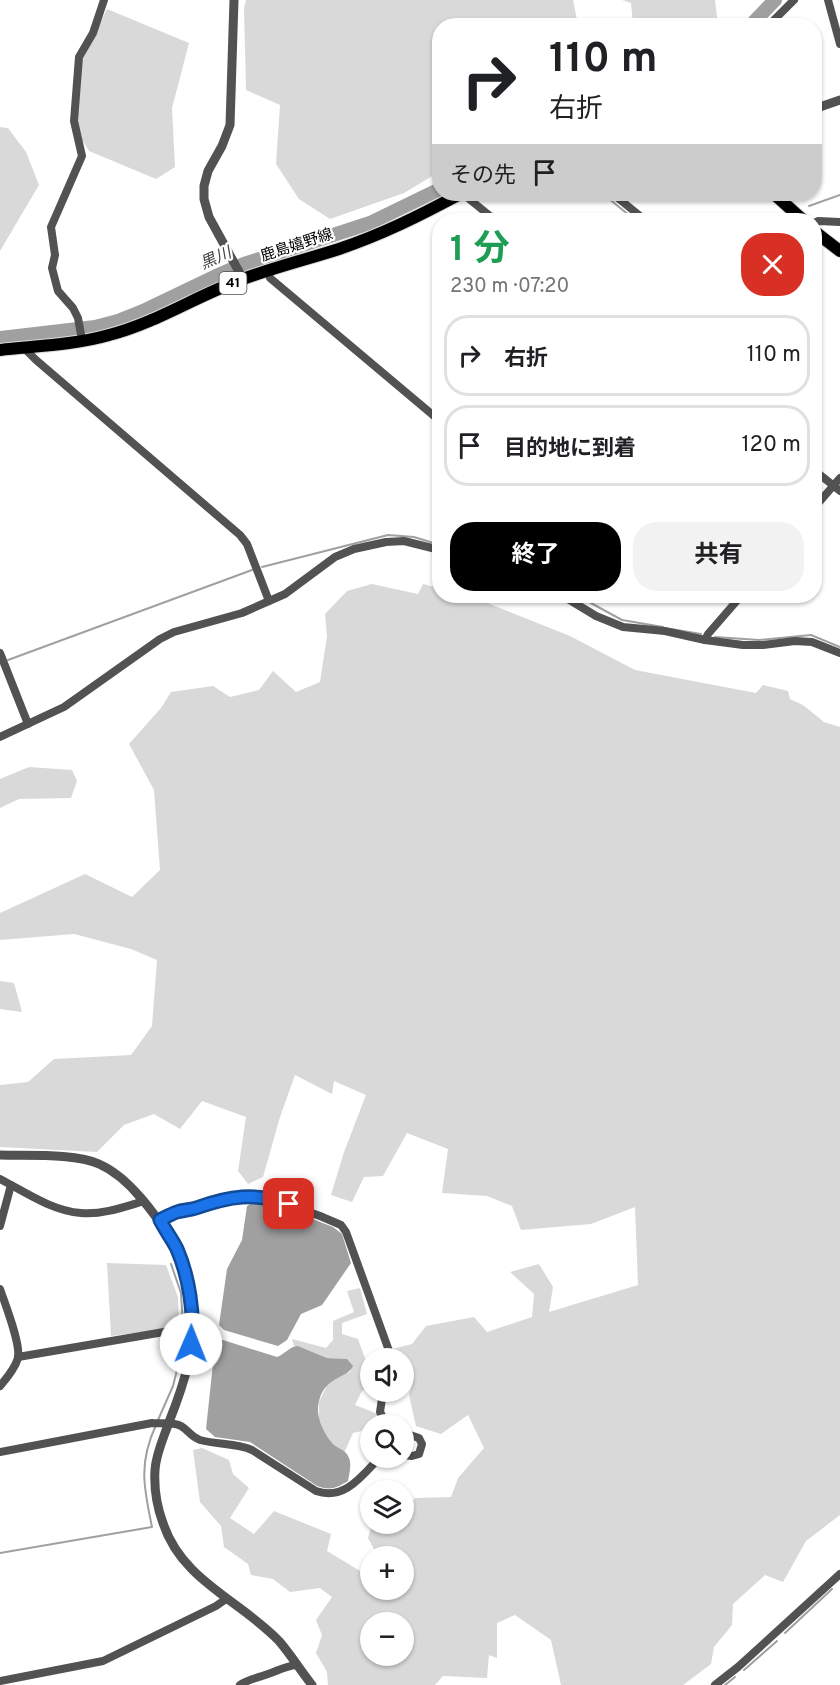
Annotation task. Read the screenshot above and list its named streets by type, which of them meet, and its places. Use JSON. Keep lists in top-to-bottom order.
{
  "streets": {
    "main road": ["鹿島嬉野線", "41"]
  },
  "water": ["黒川"],
  "page": {
    "turn": ["110 m", "右折"],
    "then": "その先",
    "heading": ["1 分", "230 m · 07:20"],
    "list": [
      {
        "name": "右折",
        "value": "110 m"
      },
      {
        "name": "目的地に到着",
        "value": "120 m"
      }
    ],
    "buttons": ["終了", "共有"],
    "map_buttons": ["+", "−"]
  }
}
